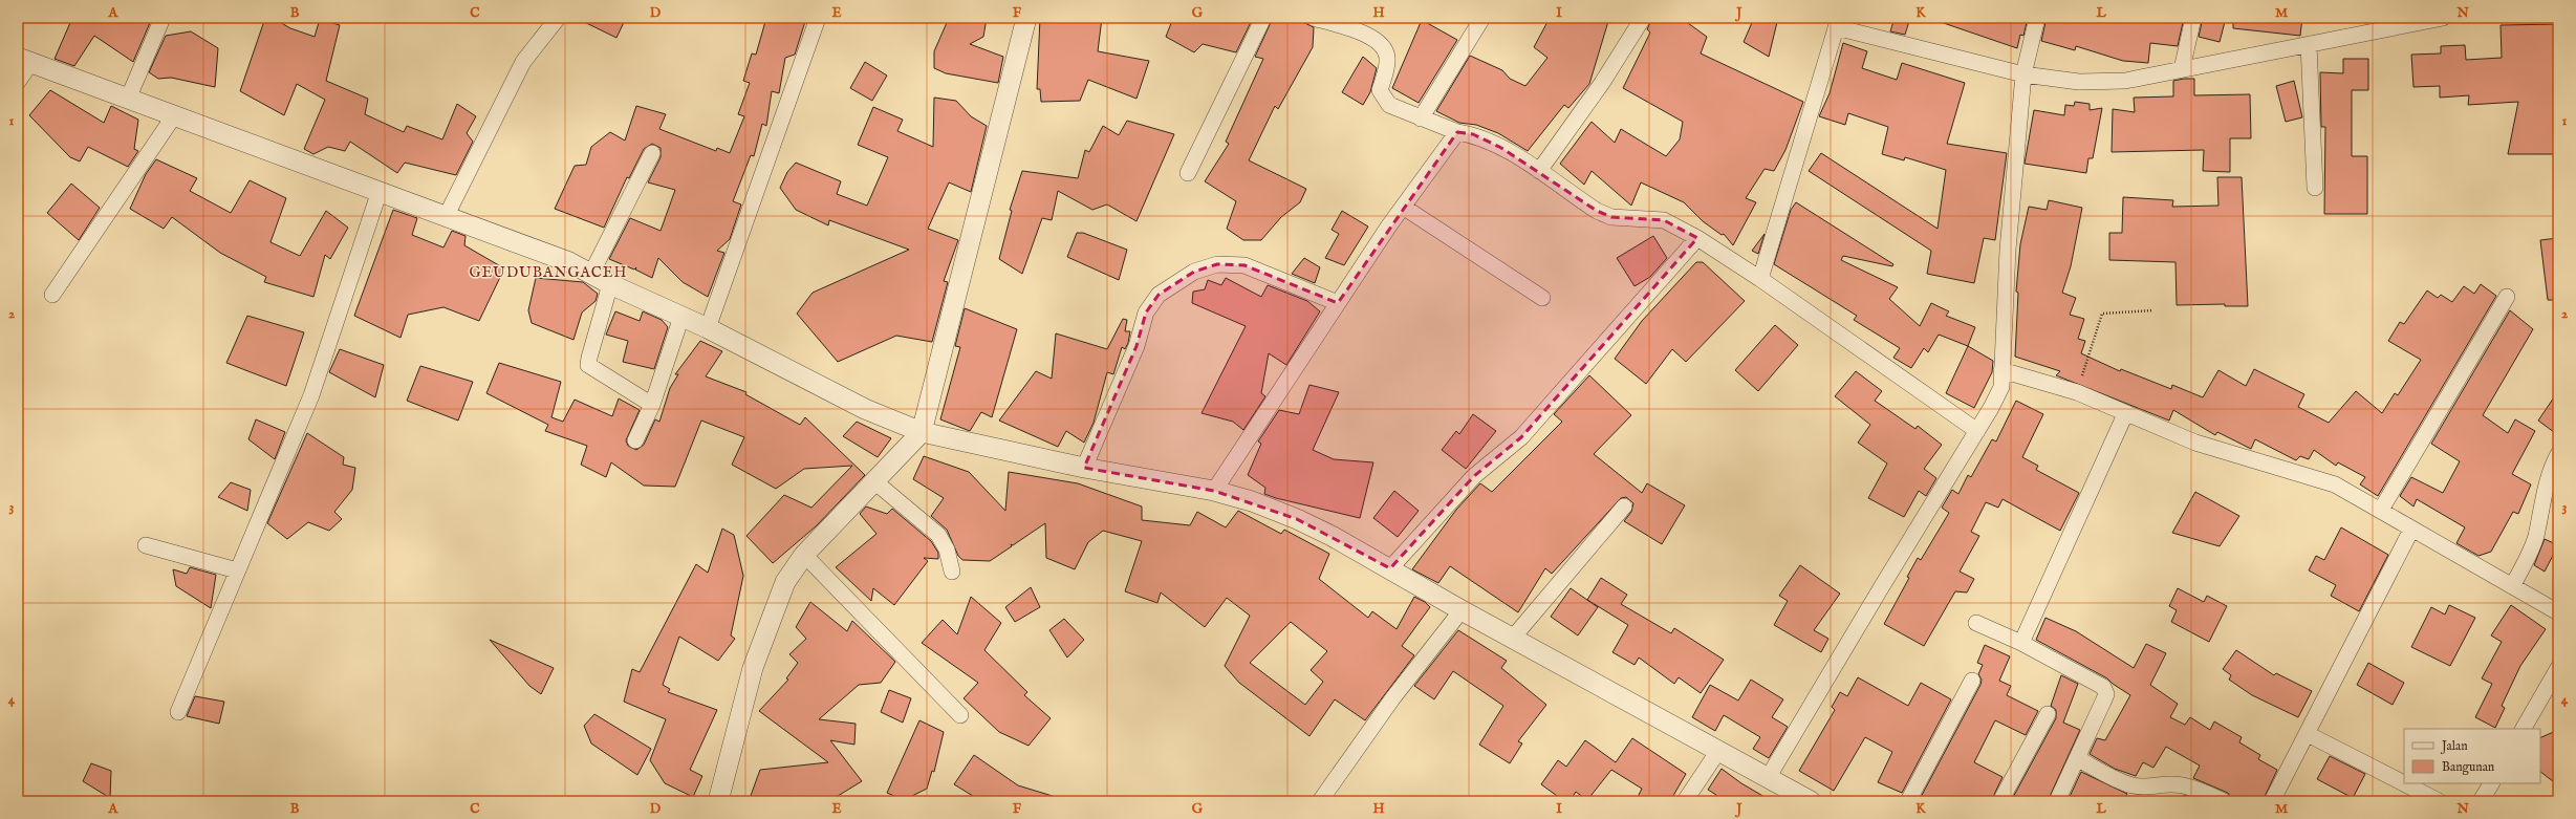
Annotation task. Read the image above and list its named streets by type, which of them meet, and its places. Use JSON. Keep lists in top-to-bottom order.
{
  "districts": ["GEUDUBANGACEH"],
  "legend": ["Jalan", "Bangunan"],
  "grid": {
    "columns": [
      "A",
      "B",
      "C",
      "D",
      "E",
      "F",
      "G",
      "H",
      "I",
      "J",
      "K",
      "L",
      "M",
      "N"
    ],
    "rows": [
      "1",
      "2",
      "3",
      "4"
    ]
  }
}
